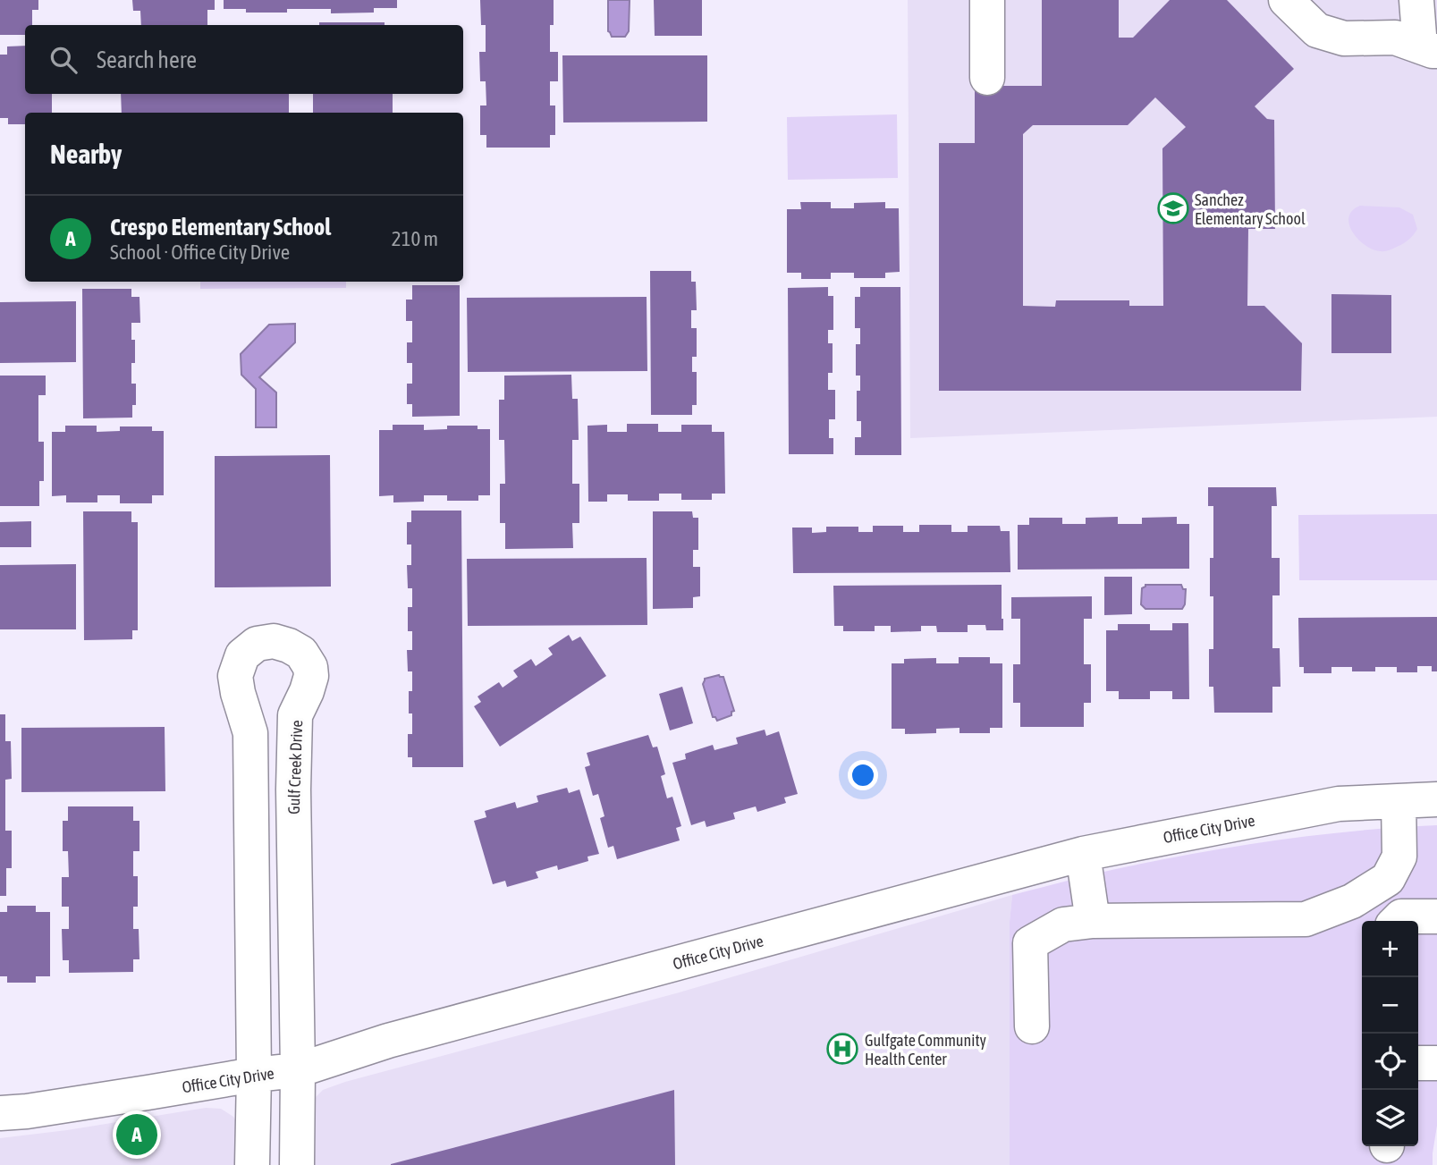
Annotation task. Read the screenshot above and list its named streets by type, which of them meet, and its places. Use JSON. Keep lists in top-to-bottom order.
{
  "streets": {
    "street": ["Gulf Creek Drive", "Office City Drive"]
  },
  "crossings": [
    ["Gulf Creek Drive", "Office City Drive"]
  ],
  "places": {
    "school or university": ["Sanchez Elementary School"],
    "hospital": ["Gulfgate Community Health Center"]
  },
  "page": {
    "search": "Search here",
    "heading": "Nearby",
    "list": [
      {
        "mark": "A",
        "name": "Crespo Elementary School",
        "note": "School · Office City Drive",
        "value": "210 m"
      }
    ],
    "map_buttons": ["+", "−"],
    "pins": "A"
  }
}
